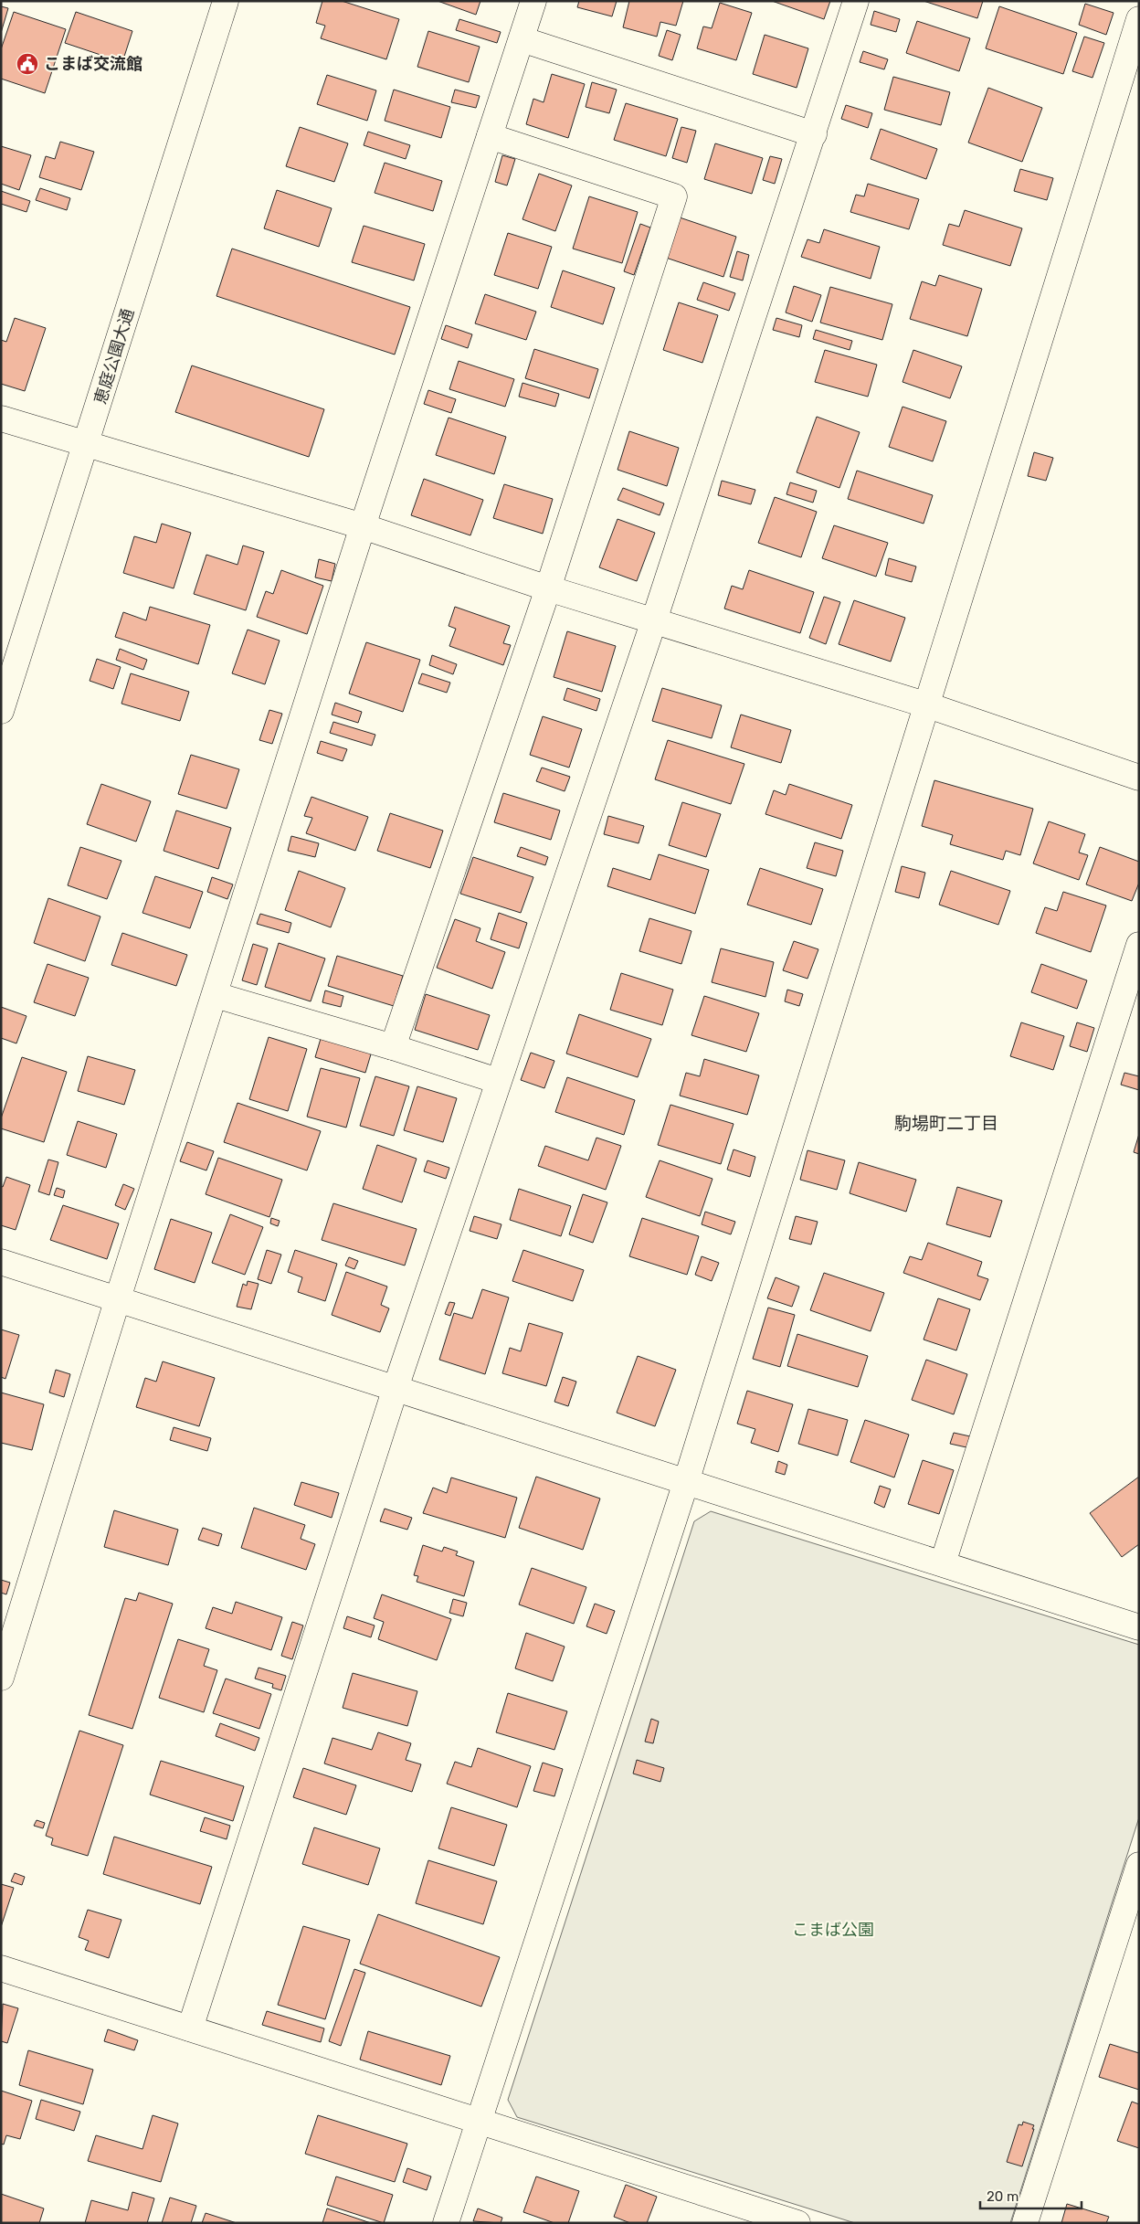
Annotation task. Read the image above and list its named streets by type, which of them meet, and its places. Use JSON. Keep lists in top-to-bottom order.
{
  "streets": {
    "street": ["恵庭公園大通"]
  },
  "districts": ["駒場町二丁目"],
  "parks": ["こまば公園"],
  "places": {
    "public building": ["こまば交流館"]
  },
  "scale_bar": "20 m"
}
